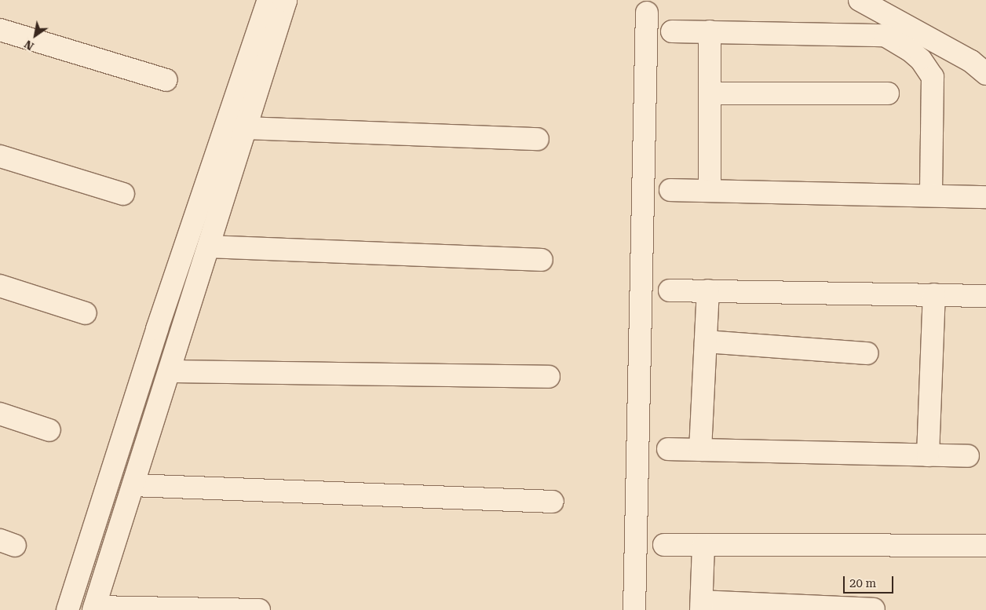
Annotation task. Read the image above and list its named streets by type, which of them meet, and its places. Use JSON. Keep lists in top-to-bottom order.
{
  "scale_bar": "20 m",
  "north": "bottom left"
}
